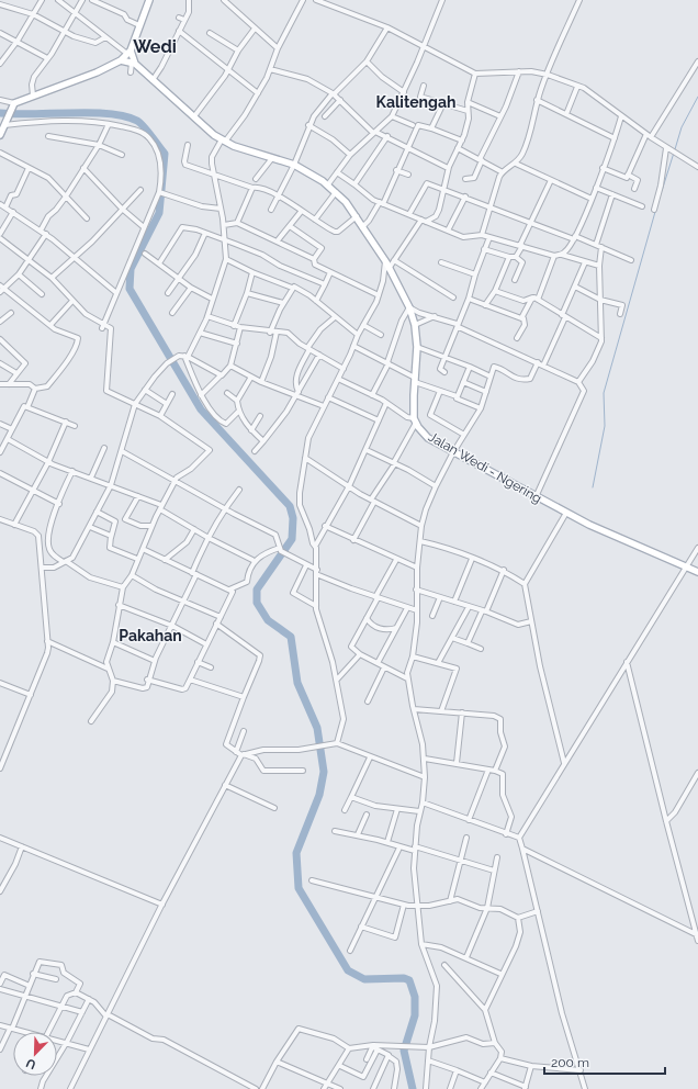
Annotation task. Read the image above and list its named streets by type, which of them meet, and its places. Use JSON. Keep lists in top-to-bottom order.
{
  "streets": {
    "main road": ["Jalan Wedi - Ngering"]
  },
  "districts": ["Wedi", "Kalitengah", "Pakahan"],
  "scale_bar": "200 m",
  "north": "bottom left"
}
